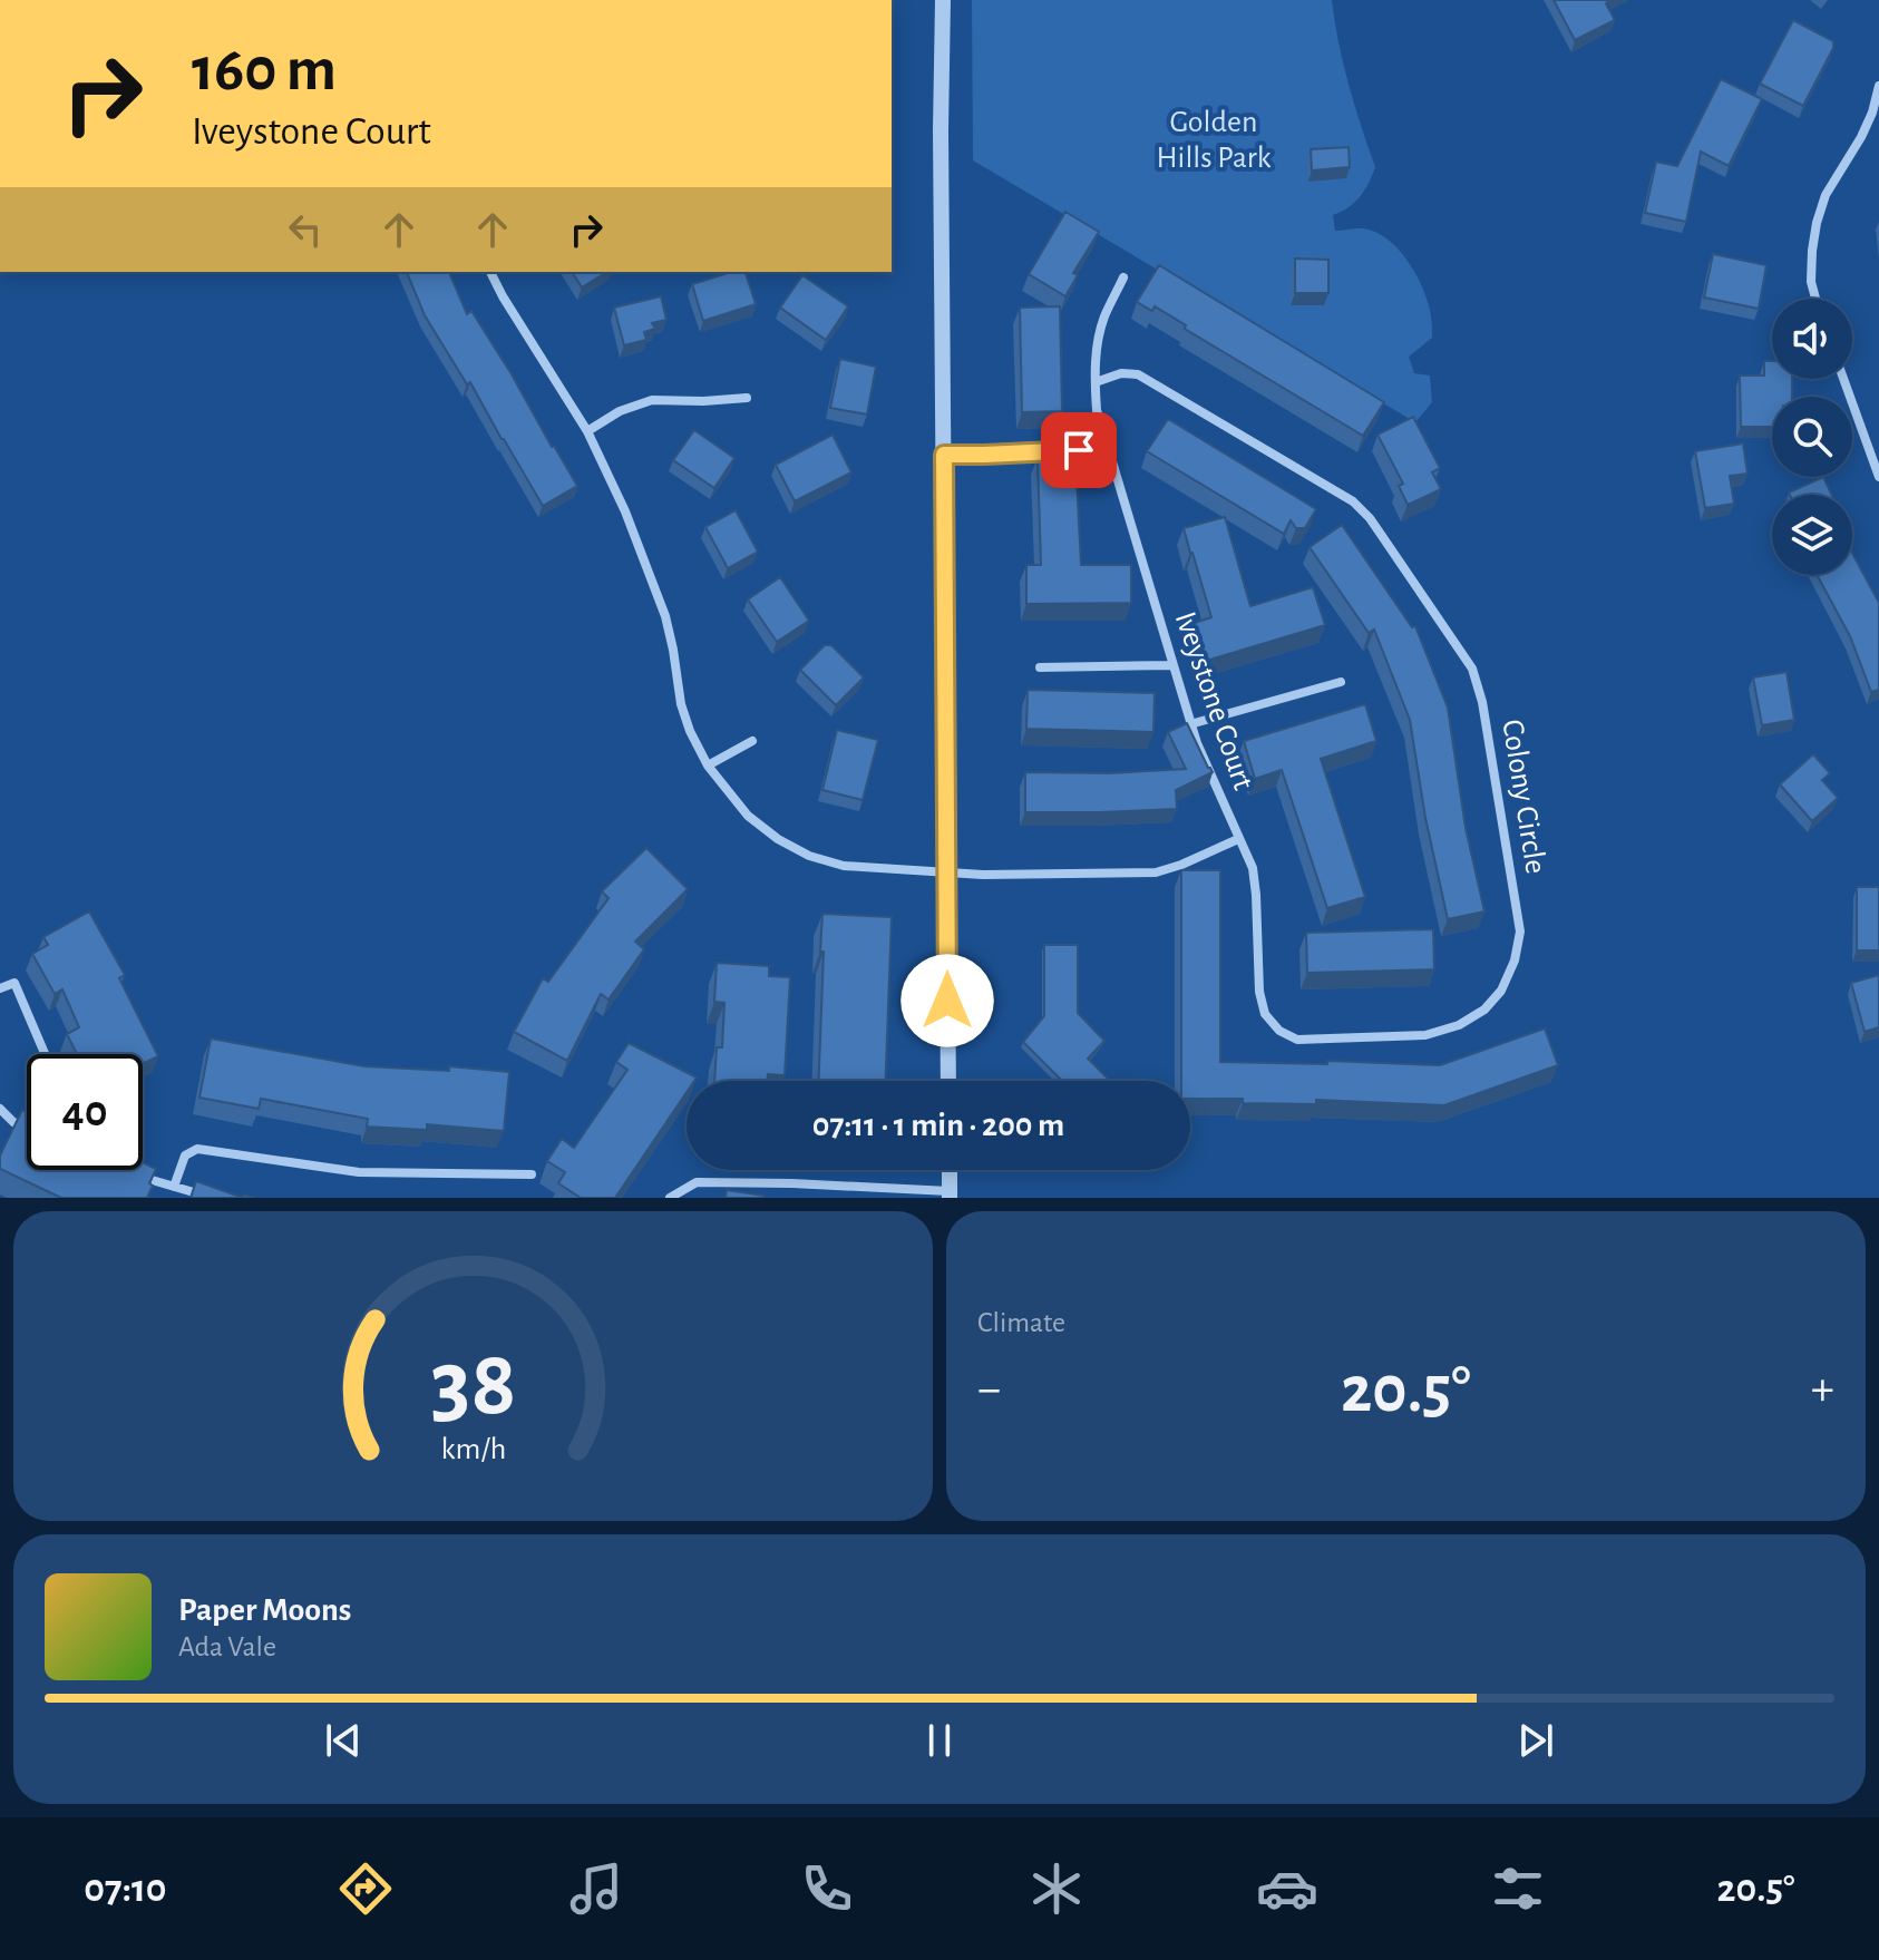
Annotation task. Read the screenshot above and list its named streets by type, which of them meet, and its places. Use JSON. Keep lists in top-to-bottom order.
{
  "streets": {
    "street": ["Iveystone Court", "Colony Circle"]
  },
  "crossings": [
    ["Iveystone Court", "Colony Circle"]
  ],
  "parks": ["Golden Hills Park"],
  "page": {
    "turn": ["160 m", "Iveystone Court"],
    "limit": "40",
    "trip": "07:11 · 1 min · 200 m",
    "tile": "Climate",
    "heat": ["−", "20.5°", "+"],
    "song": ["Paper Moons", "Ada Vale"],
    "tabs": ["07:10", "20.5°"],
    "gauge": ["38", "km/h"]
  }
}
